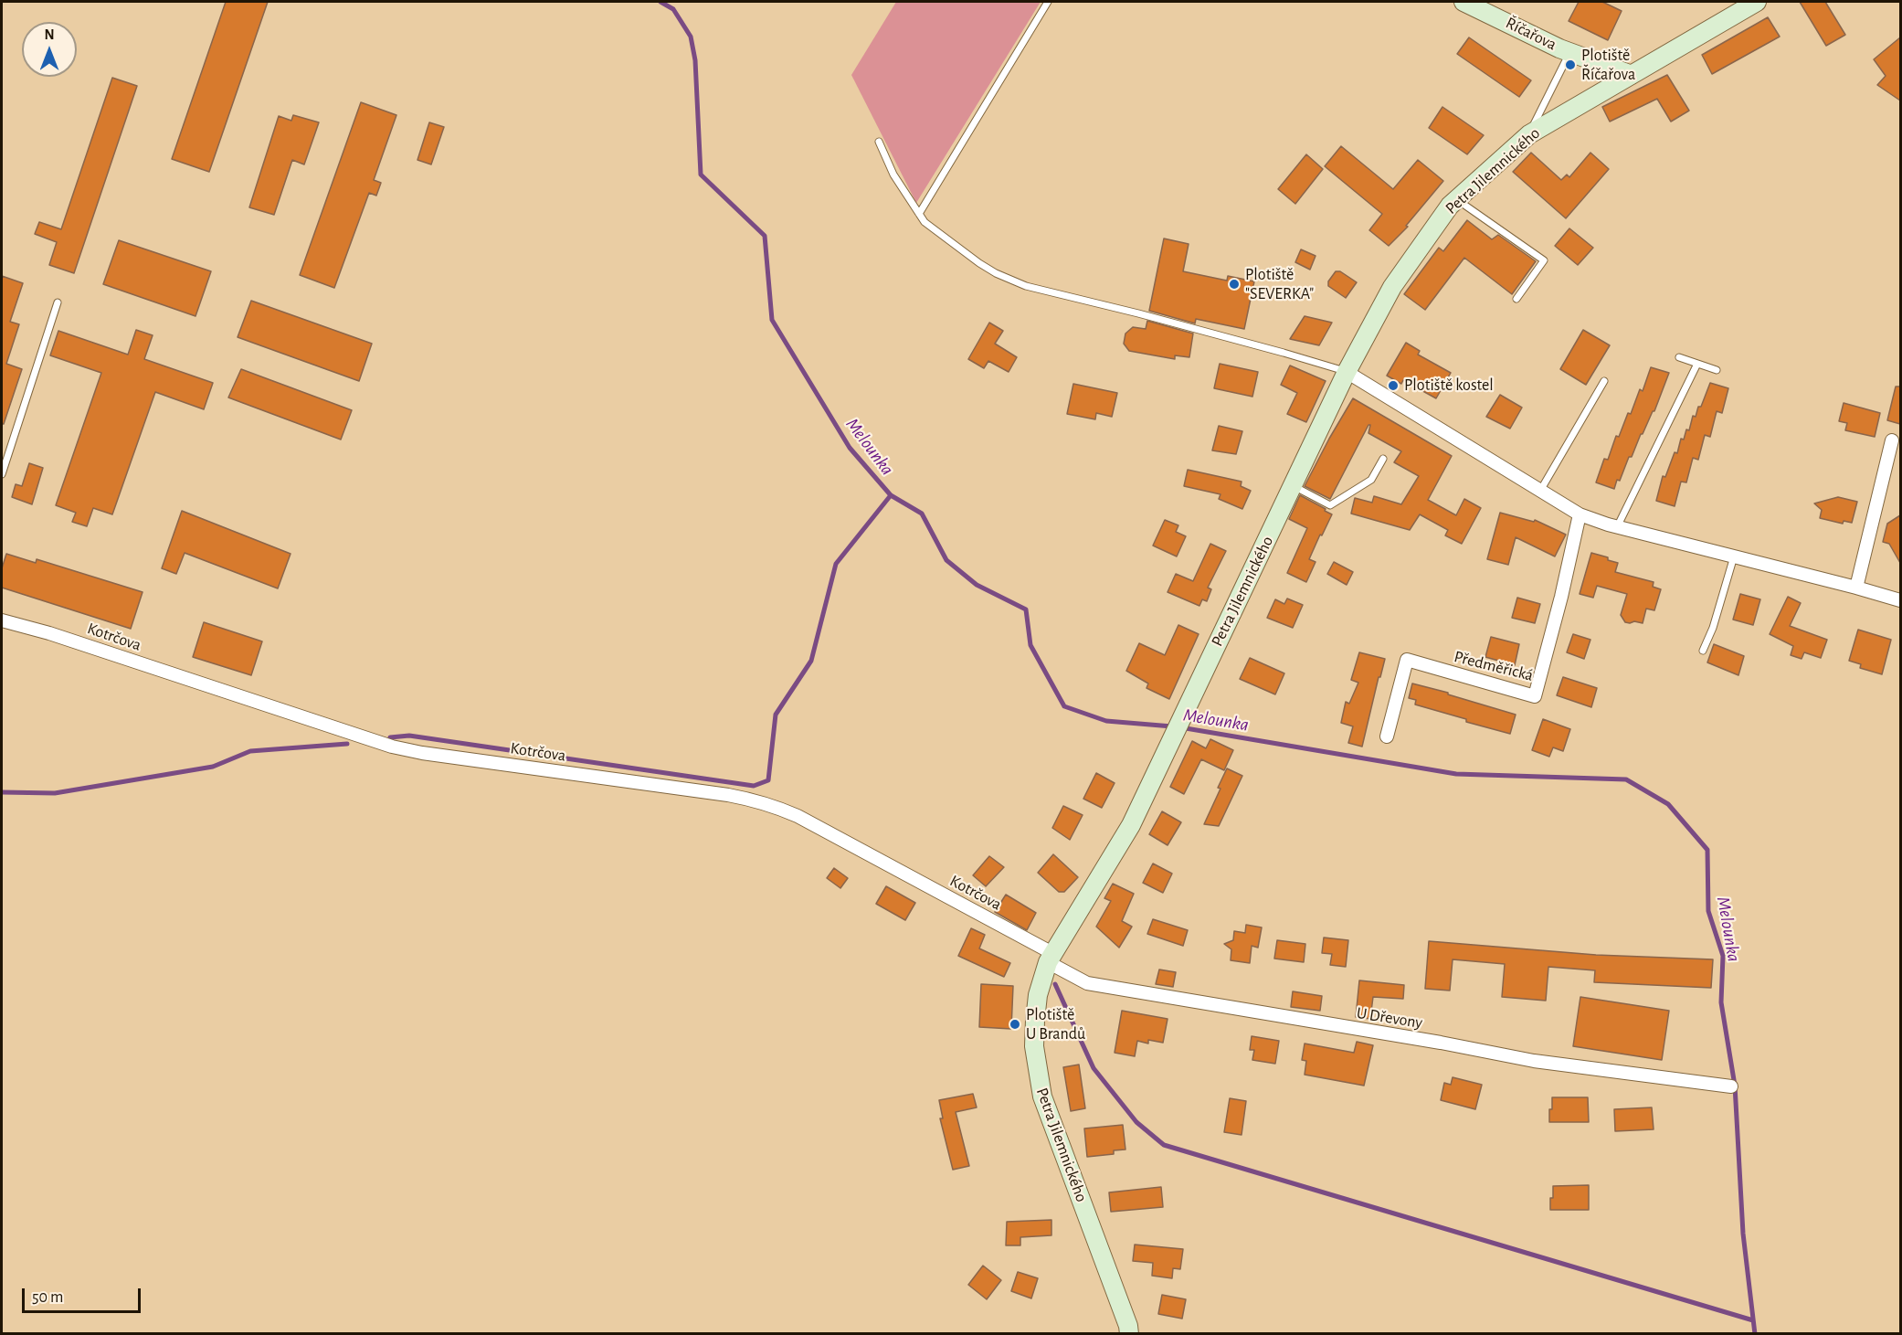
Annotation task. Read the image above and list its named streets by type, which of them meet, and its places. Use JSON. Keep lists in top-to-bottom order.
{
  "streets": {
    "street": [
      "Říčařova",
      "Petra Jilemnického",
      "Kotrčova",
      "Předměřická",
      "U Dřevony"
    ]
  },
  "crossings": [
    ["Říčařova", "Petra Jilemnického"],
    ["Petra Jilemnického", "Kotrčova"],
    ["Petra Jilemnického", "U Dřevony"],
    ["Kotrčova", "U Dřevony"]
  ],
  "water": ["Melounka"],
  "places": [
    "Plotiště Říčařova",
    "Plotiště \"SEVERKA\"",
    "Plotiště kostel",
    "Plotiště U Brandů"
  ],
  "scale_bar": "50 m",
  "north": "top"
}
